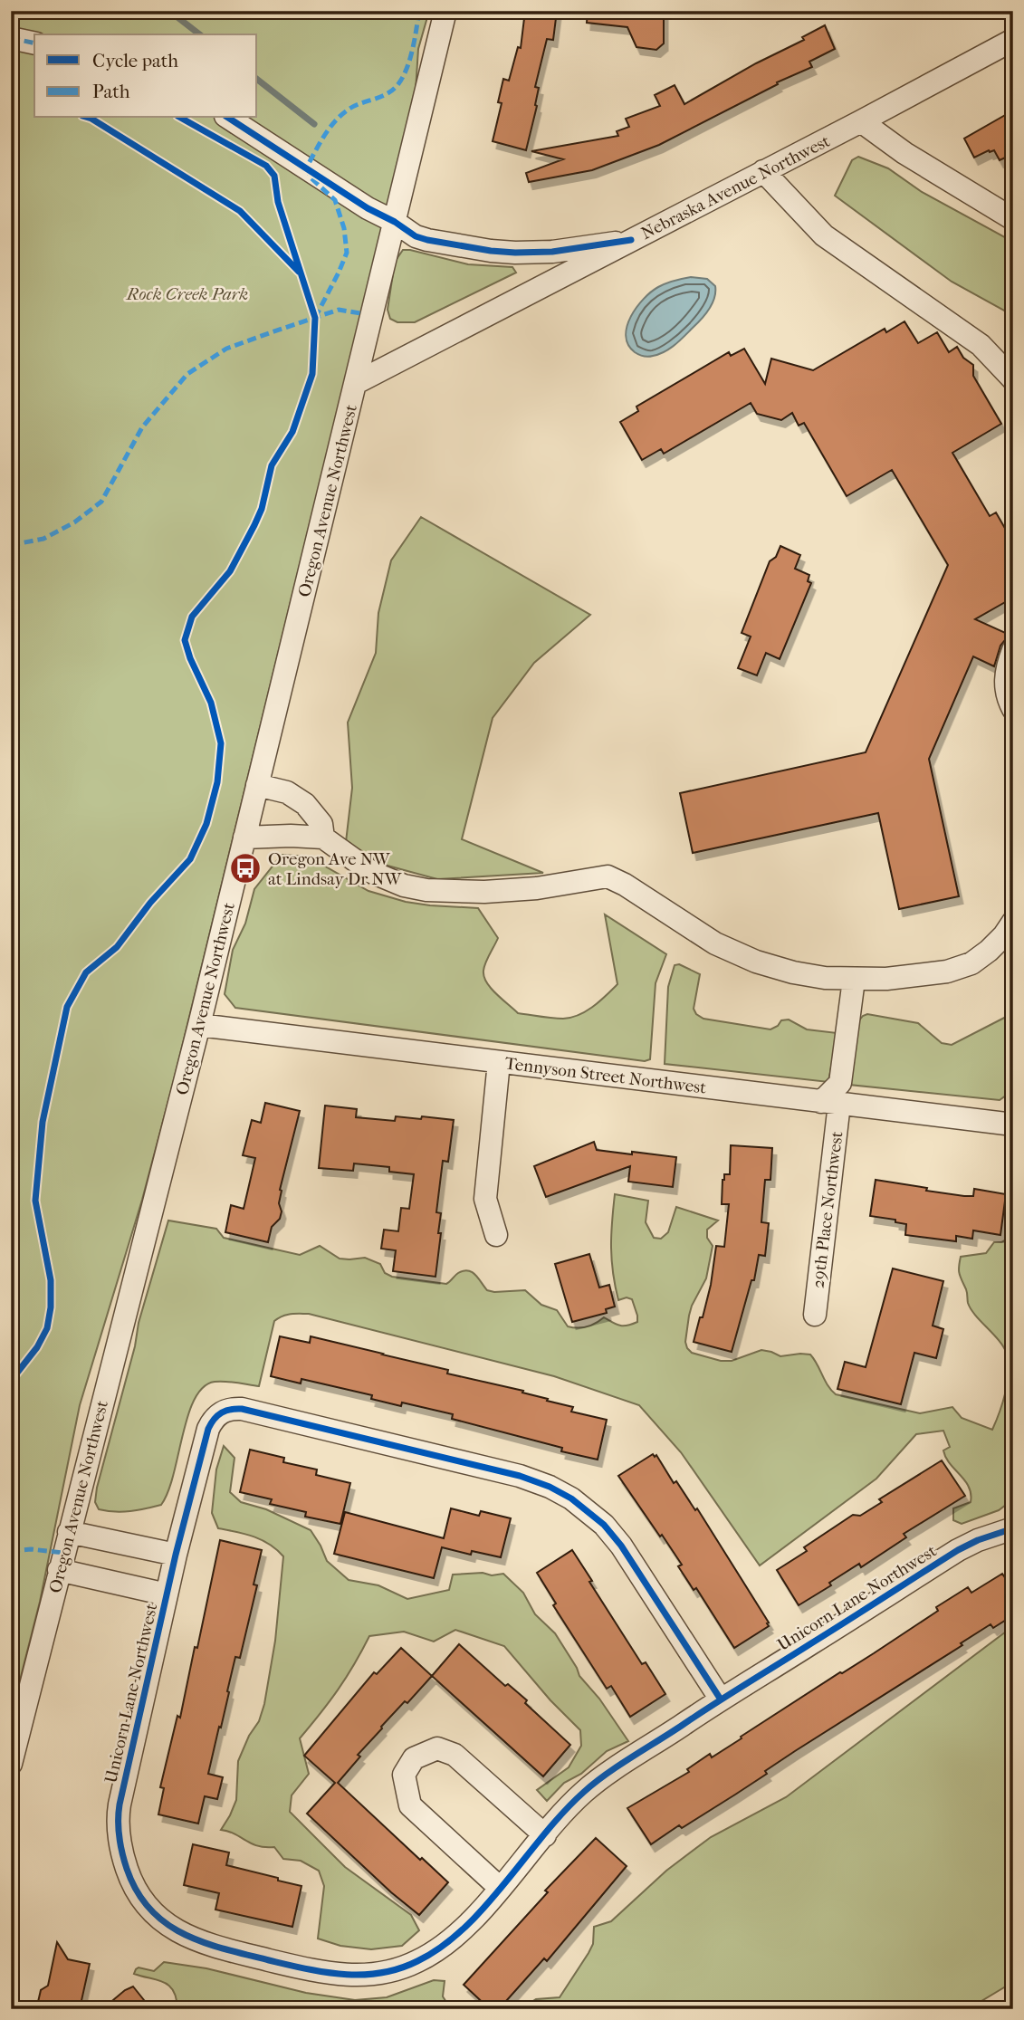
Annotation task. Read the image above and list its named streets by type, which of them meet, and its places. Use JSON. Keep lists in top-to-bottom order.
{
  "streets": {
    "street": [
      "Nebraska Avenue Northwest",
      "Oregon Avenue Northwest",
      "Tennyson Street Northwest",
      "29th Place Northwest",
      "Unicorn Lane Northwest"
    ]
  },
  "crossings": [
    ["Nebraska Avenue Northwest", "Oregon Avenue Northwest"],
    ["Oregon Avenue Northwest", "Tennyson Street Northwest"],
    ["Oregon Avenue Northwest", "Unicorn Lane Northwest"],
    ["Tennyson Street Northwest", "29th Place Northwest"]
  ],
  "parks": ["Rock Creek Park"],
  "places": {
    "bus stop": ["Oregon Ave NW at Lindsay Dr NW"]
  },
  "legend": ["Cycle path", "Path"]
}
